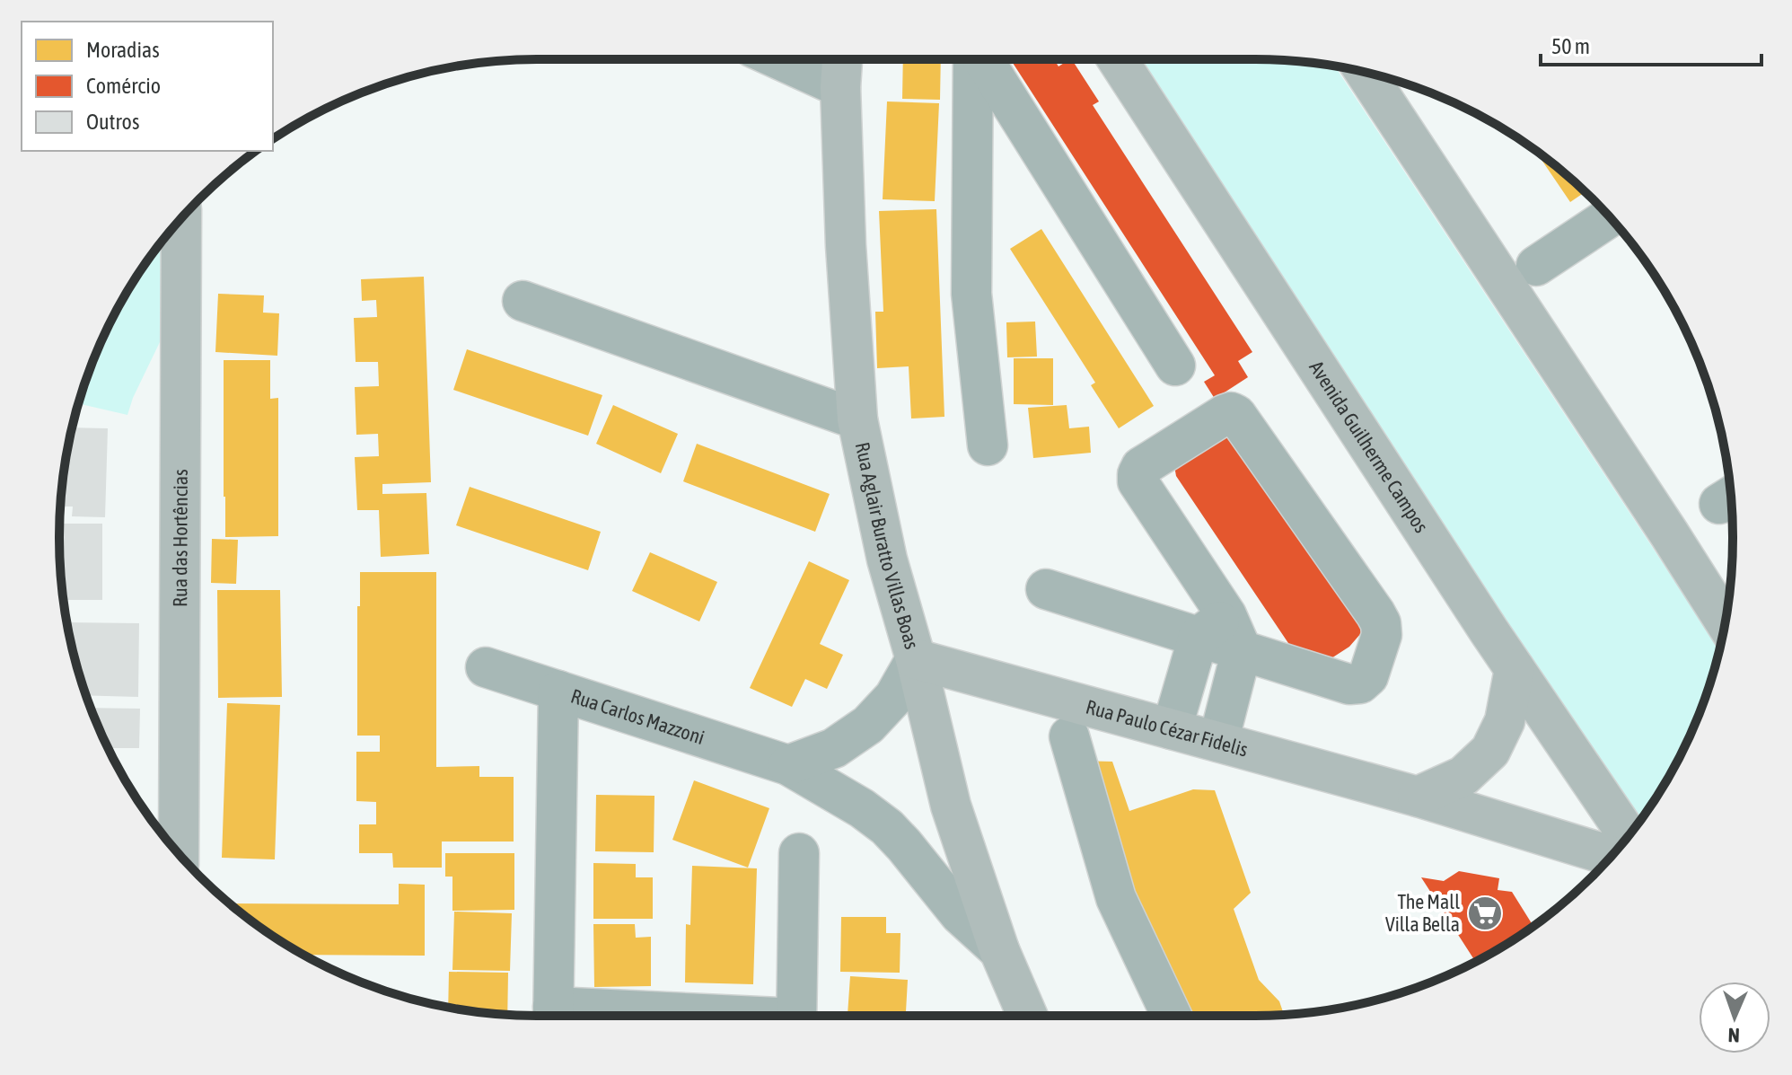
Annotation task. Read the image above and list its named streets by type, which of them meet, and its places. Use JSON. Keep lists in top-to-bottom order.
{
  "streets": {
    "main road": [
      "Avenida Guilherme Campos",
      "Rua das Hortências",
      "Rua Aglair Buratto Villas Boas",
      "Rua Paulo Cézar Fidelis"
    ],
    "street": ["Rua Carlos Mazzoni"]
  },
  "crossings": [
    ["Rua Aglair Buratto Villas Boas", "Rua Carlos Mazzoni"],
    ["Rua Aglair Buratto Villas Boas", "Rua Paulo Cézar Fidelis"]
  ],
  "places": {
    "supermarket": ["The Mall Villa Bella"]
  },
  "legend": ["Moradias", "Comércio", "Outros"],
  "scale_bar": "50 m",
  "north": "bottom"
}
